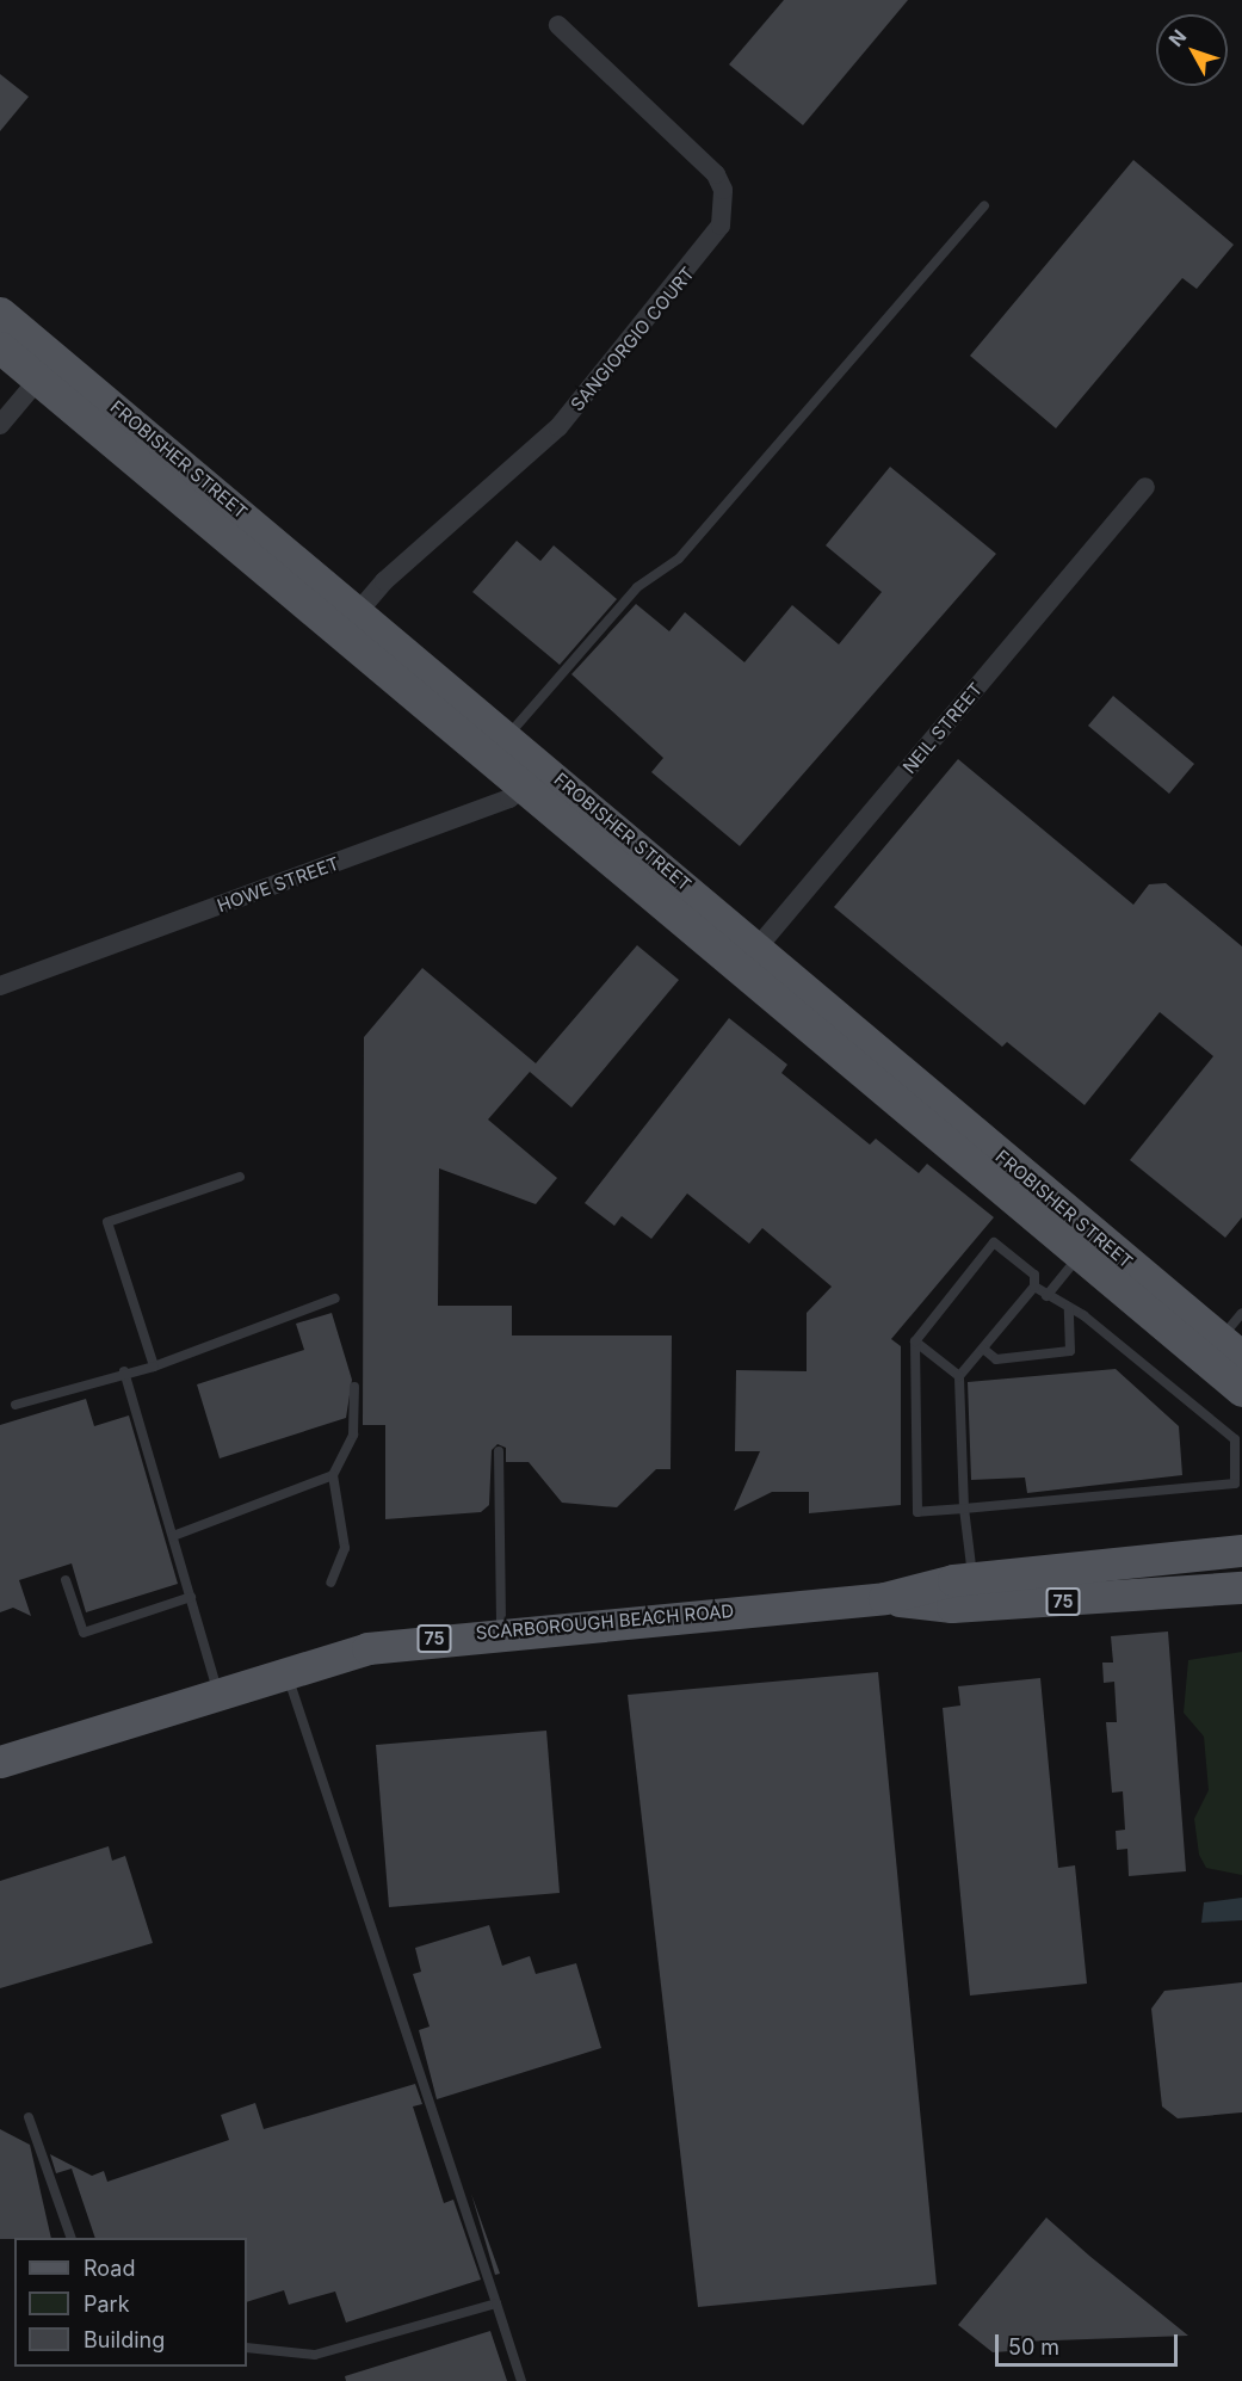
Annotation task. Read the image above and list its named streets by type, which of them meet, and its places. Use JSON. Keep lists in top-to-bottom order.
{
  "streets": {
    "main road": ["FROBISHER STREET", "75", "SCARBOROUGH BEACH ROAD"],
    "street": ["SANGIORGIO COURT", "NEIL STREET", "HOWE STREET"]
  },
  "crossings": [
    ["SANGIORGIO COURT", "FROBISHER STREET"],
    ["FROBISHER STREET", "NEIL STREET"],
    ["FROBISHER STREET", "HOWE STREET"]
  ],
  "legend": ["Road", "Park", "Building"],
  "scale_bar": "50 m",
  "north": "top left"
}
